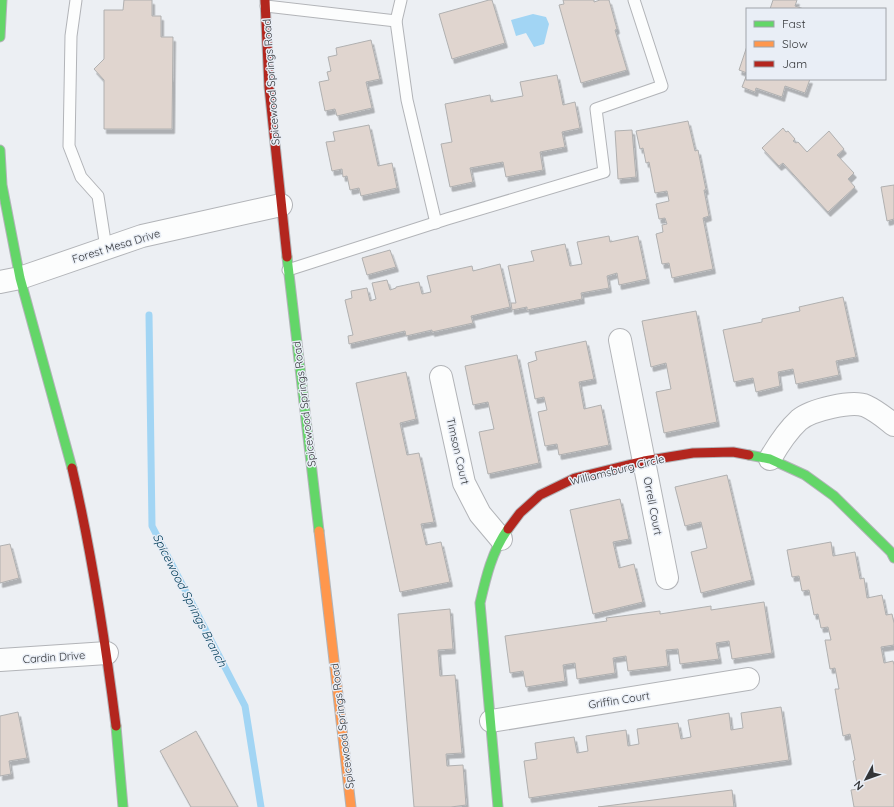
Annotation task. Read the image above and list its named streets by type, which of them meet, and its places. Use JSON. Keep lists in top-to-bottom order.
{
  "streets": {
    "main road": ["Spicewood Springs Road", "Williamsburg Circle"],
    "street": [
      "Forest Mesa Drive",
      "Timson Court",
      "Orrell Court",
      "Cardin Drive",
      "Griffin Court"
    ]
  },
  "crossings": [
    ["Spicewood Springs Road", "Forest Mesa Drive"],
    ["Timson Court", "Williamsburg Circle"],
    ["Williamsburg Circle", "Orrell Court"],
    ["Williamsburg Circle", "Griffin Court"]
  ],
  "water": ["Spicewood Springs Branch"],
  "legend": ["Fast", "Slow", "Jam"],
  "north": "bottom left"
}
